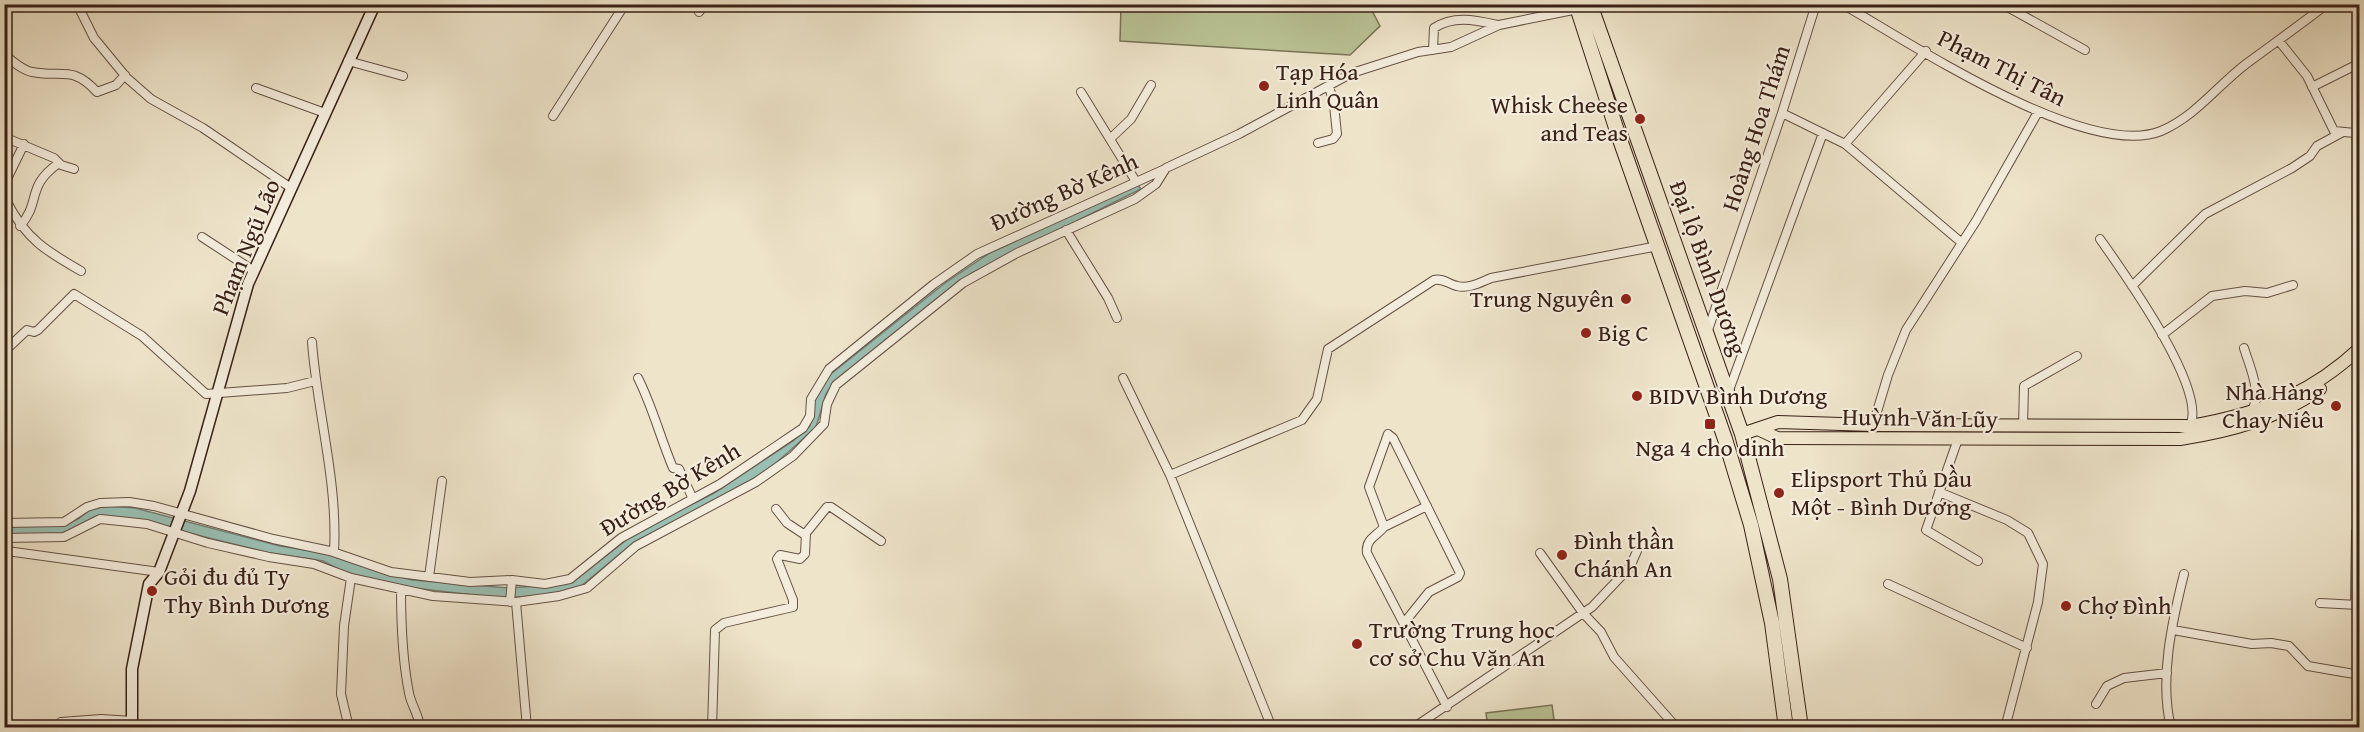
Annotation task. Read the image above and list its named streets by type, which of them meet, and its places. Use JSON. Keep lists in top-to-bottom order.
{
  "streets": {
    "highway": ["Đại lộ Bình Dương"],
    "main road": ["Huỳnh Văn Lũy"],
    "street": [
      "Phạm Thị Tân",
      "Hoàng Hoa Thám",
      "Đường Bờ Kênh",
      "Phạm Ngũ Lão"
    ]
  },
  "crossings": [
    ["Hoàng Hoa Thám", "Đại lộ Bình Dương"],
    ["Đường Bờ Kênh", "Phạm Ngũ Lão"]
  ],
  "places": {
    "other": [
      "Tạp Hóa Linh Quân",
      "Whisk Cheese and Teas",
      "Trung Nguyên",
      "Big C",
      "BIDV Bình Dương",
      "Nhà Hàng Chay Niêu",
      "Elipsport Thủ Dầu Một - Bình Dương",
      "Đình thần Chánh An",
      "Gỏi đu đủ Ty Thy Bình Dương",
      "Chợ Đình",
      "Trường Trung học cơ sở Chu Văn An"
    ],
    "transit": ["Nga 4 cho dinh"]
  }
}
